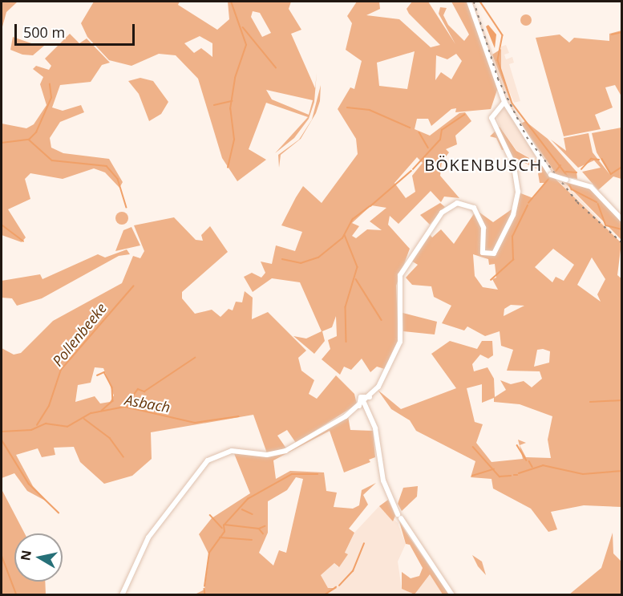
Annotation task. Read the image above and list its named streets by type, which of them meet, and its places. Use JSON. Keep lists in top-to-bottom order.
{
  "districts": ["BÖKENBUSCH"],
  "water": ["Pollenbeeke", "Asbach"],
  "scale_bar": "500 m",
  "north": "left"
}
